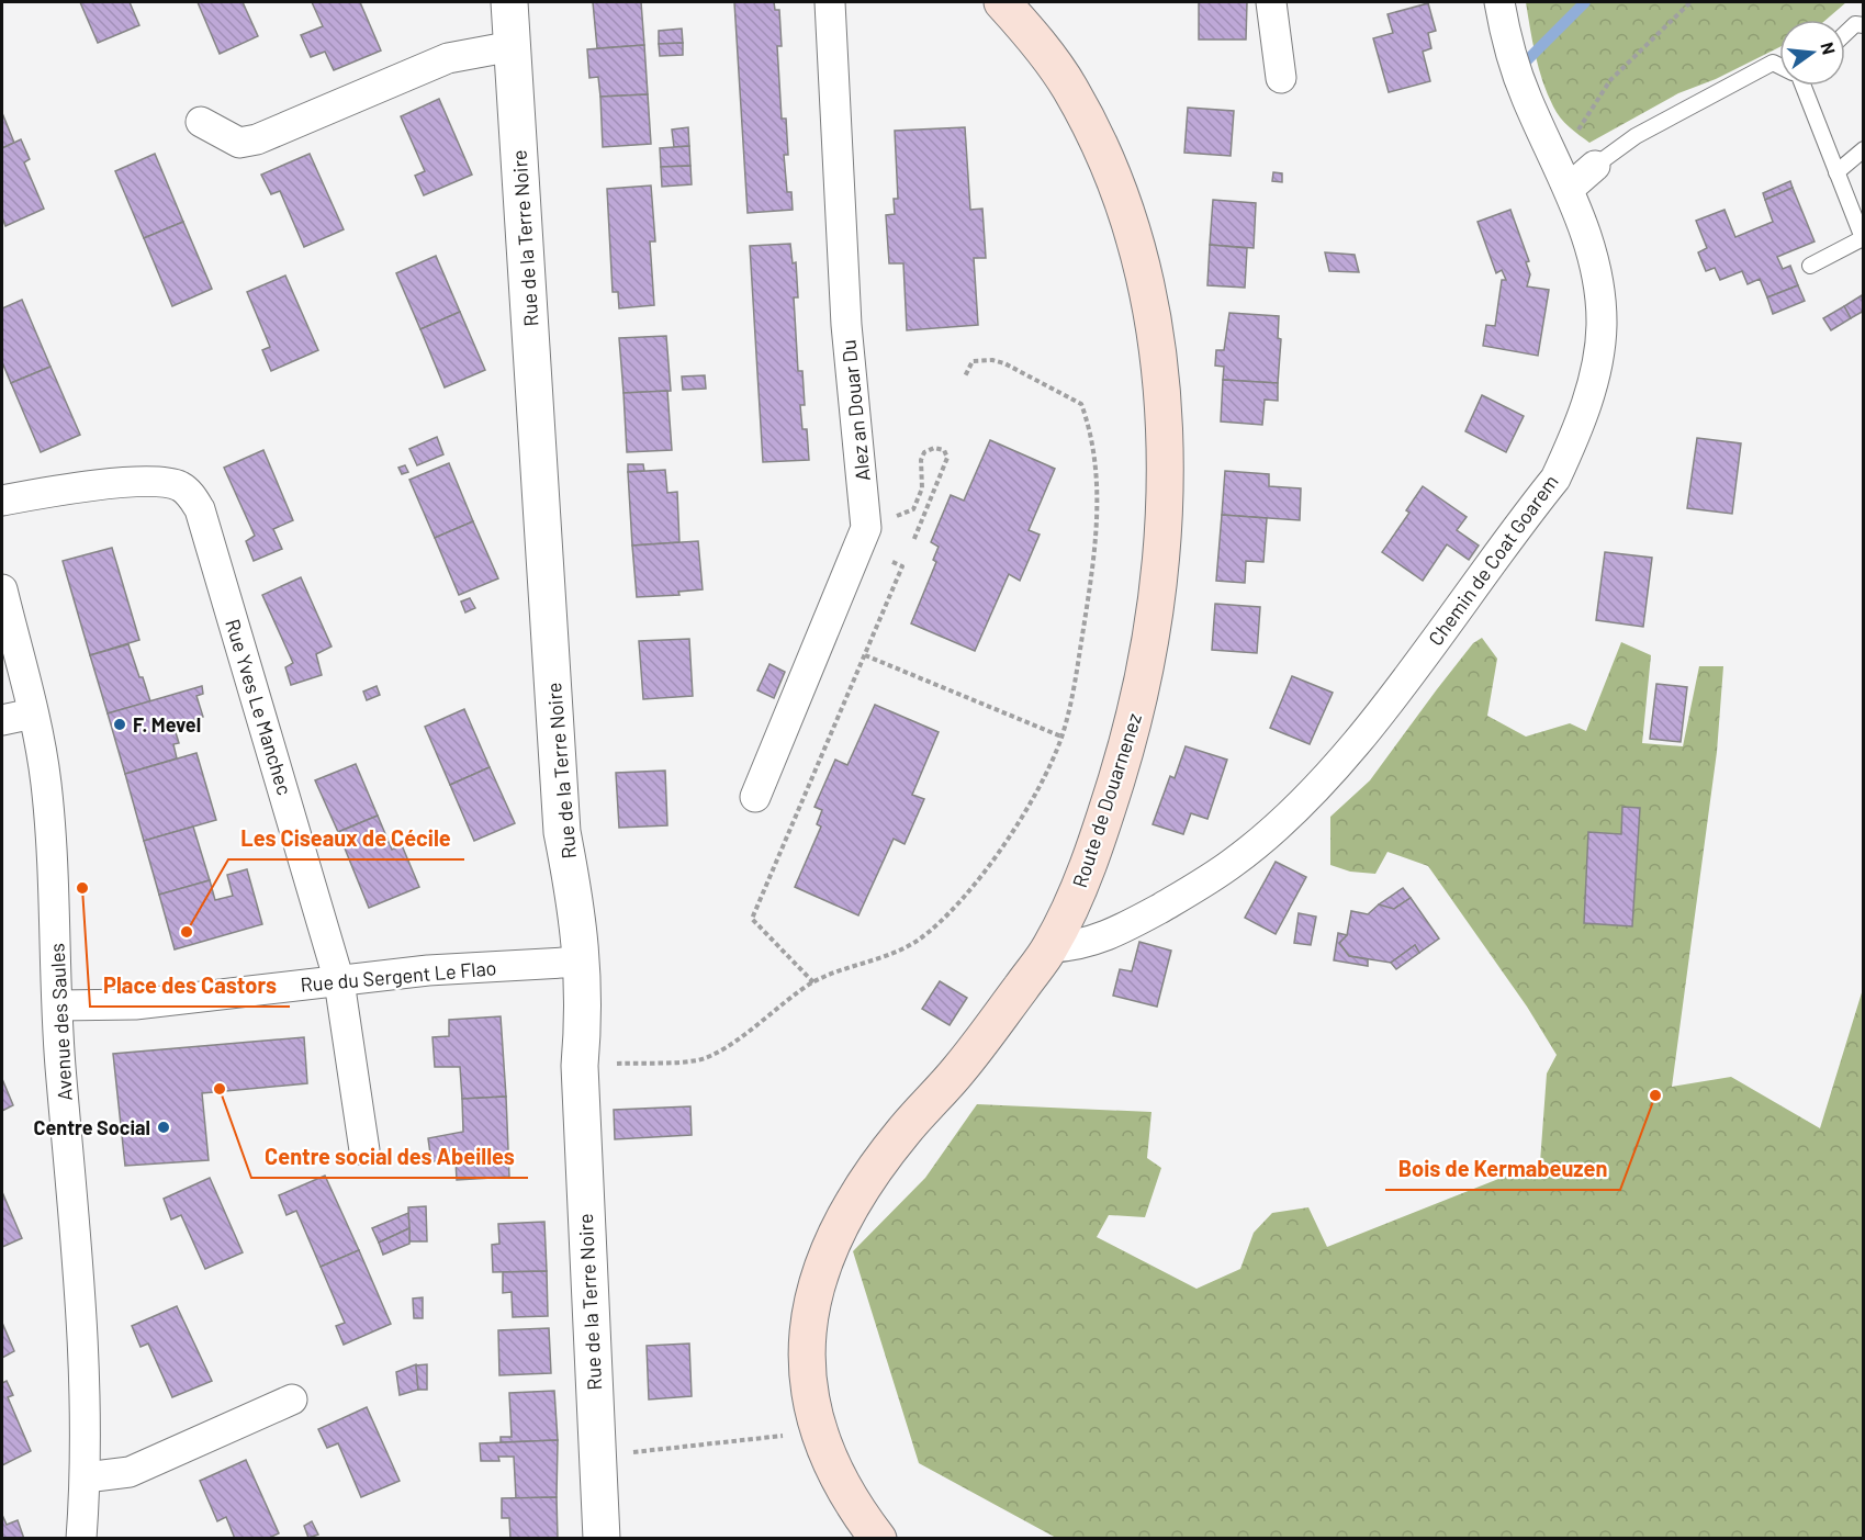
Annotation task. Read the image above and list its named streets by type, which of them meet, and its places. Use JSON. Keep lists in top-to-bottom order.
{
  "streets": {
    "main road": ["Route de Douarnenez"],
    "street": [
      "Rue de la Terre Noire",
      "Alez an Douar Du",
      "Chemin de Coat Goarem",
      "Rue Yves Le Manchec",
      "Rue du Sergent Le Flao",
      "Avenue des Saules"
    ]
  },
  "crossings": [
    ["Rue de la Terre Noire", "Rue du Sergent Le Flao"],
    ["Chemin de Coat Goarem", "Route de Douarnenez"],
    ["Rue Yves Le Manchec", "Rue du Sergent Le Flao"],
    ["Rue du Sergent Le Flao", "Avenue des Saules"]
  ],
  "places": [
    "F. Mevel",
    "Place des Castors",
    "Les Ciseaux de Cécile",
    "Centre social des Abeilles",
    "Bois de Kermabeuzen",
    "Centre Social"
  ],
  "north": "right"
}
